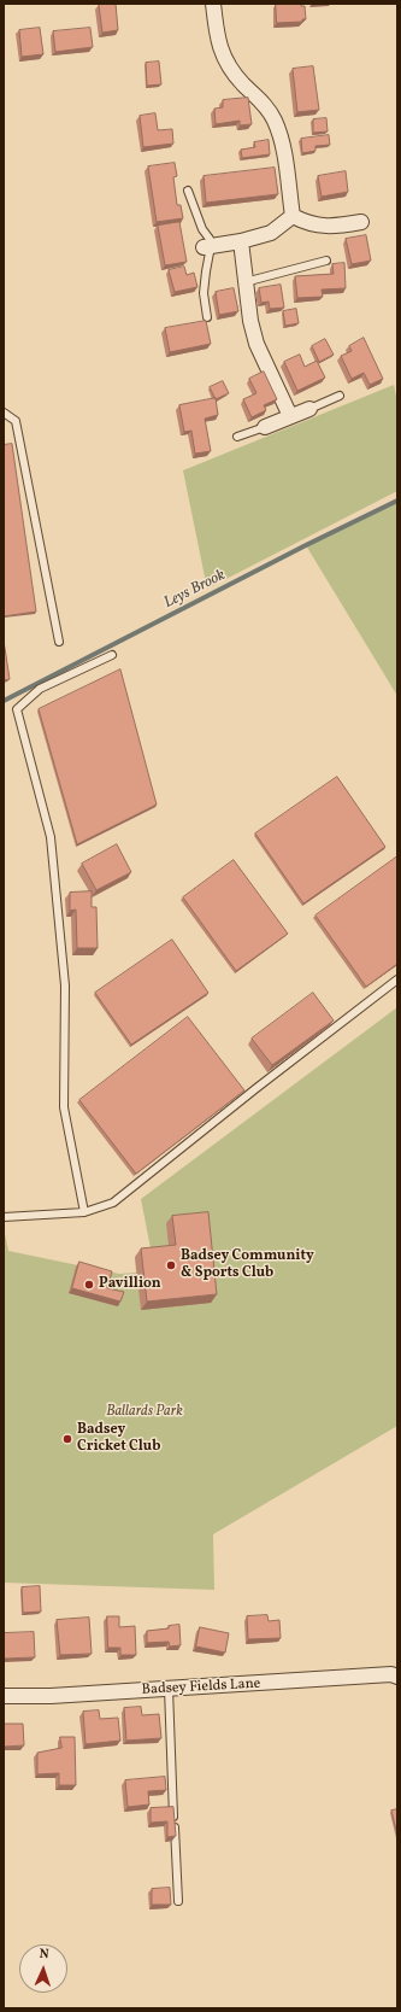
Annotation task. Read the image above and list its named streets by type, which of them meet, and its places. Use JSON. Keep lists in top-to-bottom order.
{
  "streets": {
    "street": ["Badsey Fields Lane"]
  },
  "water": ["Leys Brook"],
  "parks": ["Ballards Park"],
  "places": ["Badsey Community & Sports Club", "Pavillion", "Badsey Cricket Club"],
  "north": "top"
}
